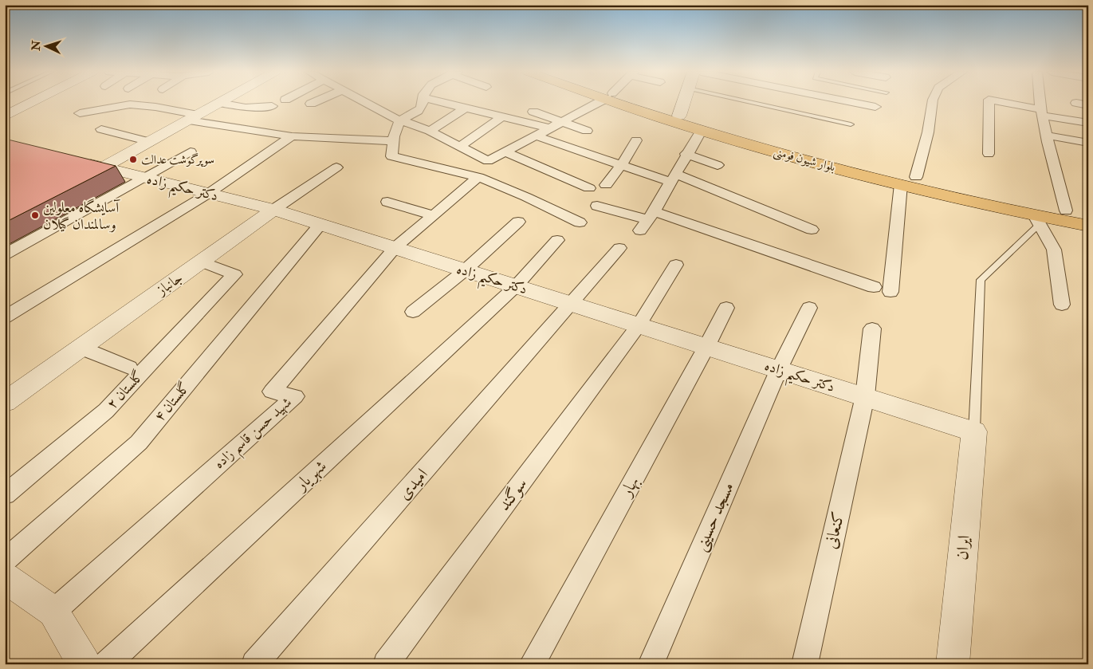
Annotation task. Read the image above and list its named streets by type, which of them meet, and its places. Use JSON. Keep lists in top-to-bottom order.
{
  "streets": {
    "main road": ["بلوار شیون فومنی"],
    "street": [
      "دکتر حکیم زاده",
      "جانباز",
      "گلستان ۲",
      "گلستان ۴",
      "شهید حسن قاسم زاده",
      "شهریار",
      "امیدی",
      "بهار",
      "سوگند",
      "مسجد حسینی",
      "کنعانی",
      "ایران"
    ]
  },
  "crossings": [
    ["دکتر حکیم زاده", "جانباز"],
    ["دکتر حکیم زاده", "گلستان ۴"],
    ["دکتر حکیم زاده", "شهید حسن قاسم زاده"],
    ["دکتر حکیم زاده", "شهریار"],
    ["دکتر حکیم زاده", "امیدی"],
    ["دکتر حکیم زاده", "بهار"],
    ["دکتر حکیم زاده", "سوگند"],
    ["دکتر حکیم زاده", "مسجد حسینی"],
    ["دکتر حکیم زاده", "کنعانی"],
    ["دکتر حکیم زاده", "ایران"],
    ["جانباز", "گلستان ۲"]
  ],
  "places": ["سوپرگوشت عدالت", "آسایشگاه معلولین وسالمندان گیلان"],
  "north": "left"
}
